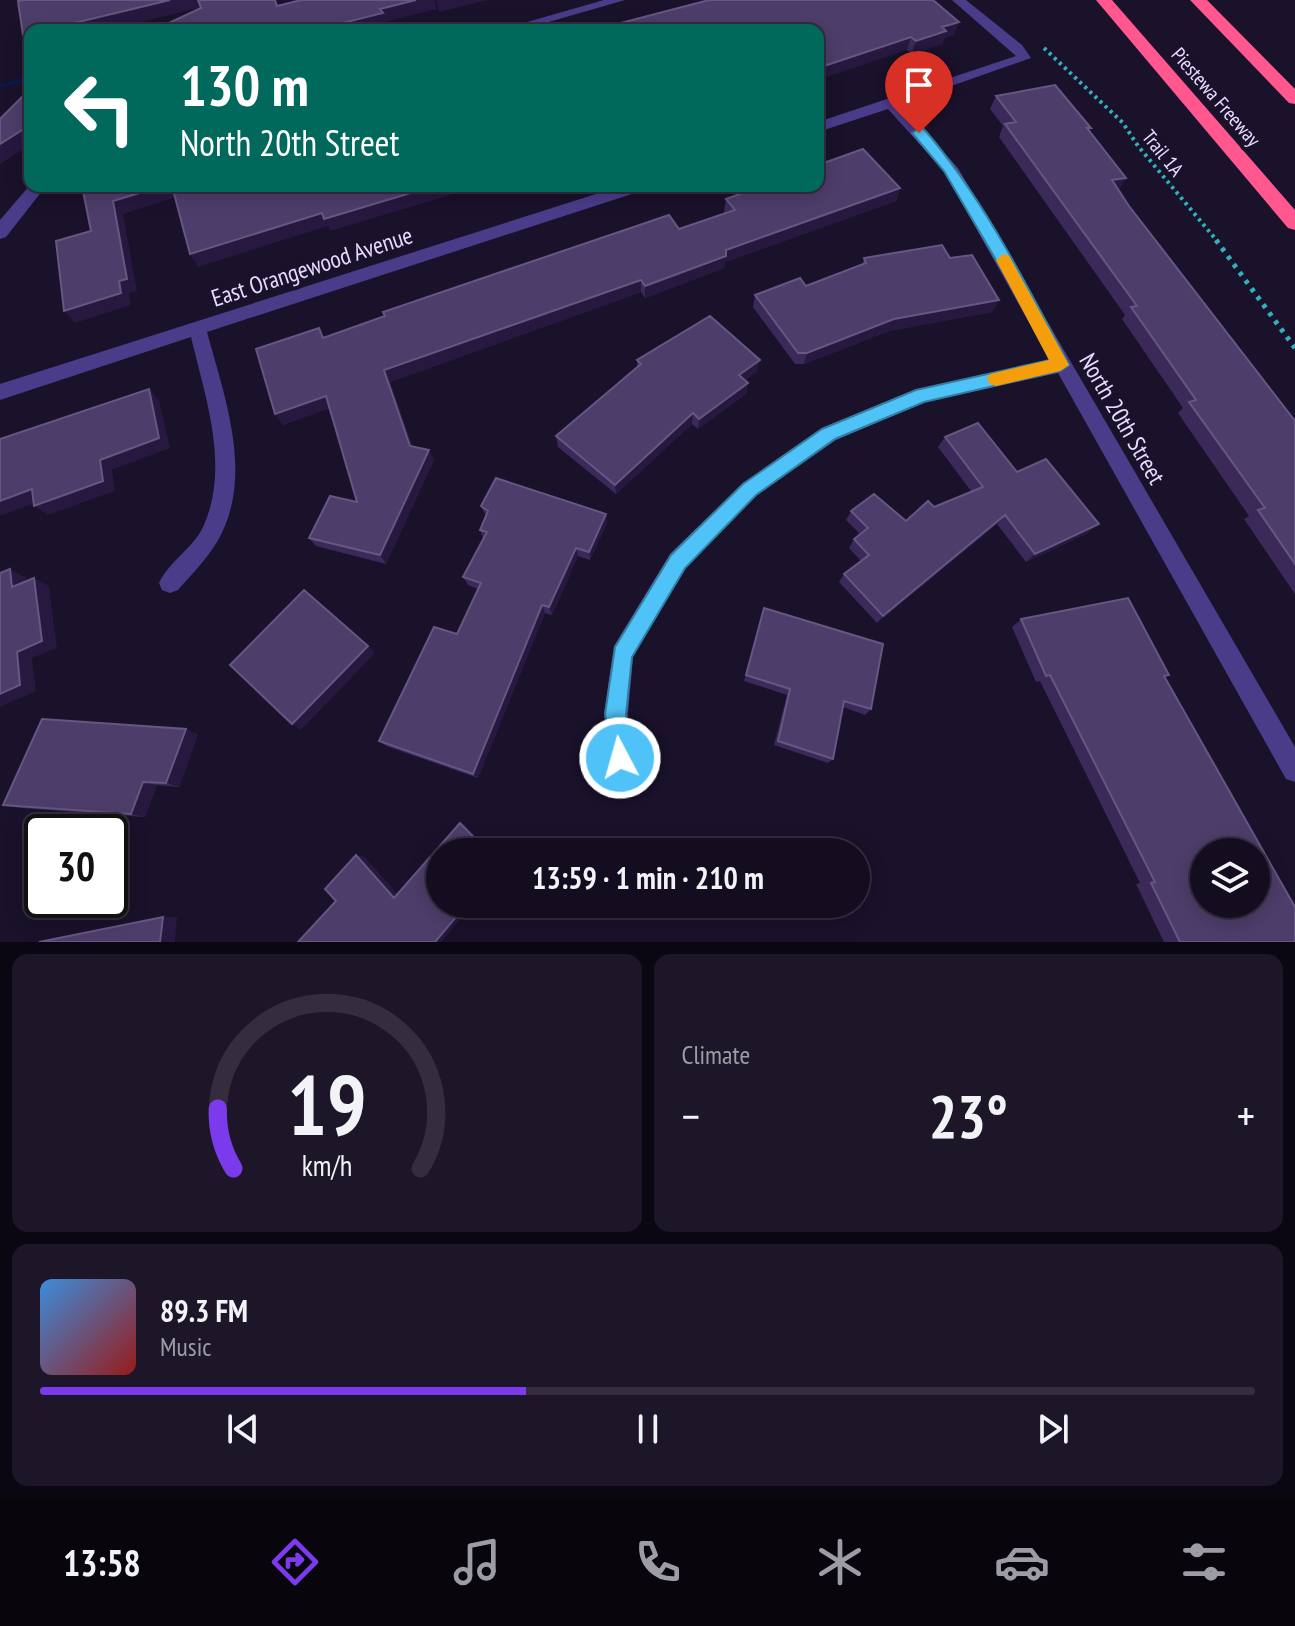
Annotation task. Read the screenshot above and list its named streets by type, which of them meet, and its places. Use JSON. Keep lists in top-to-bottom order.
{
  "streets": {
    "highway": ["Piestewa Freeway"],
    "street": ["East Orangewood Avenue", "North 20th Street"],
    "path": ["Trail 1A"]
  },
  "page": {
    "turn": ["130 m", "North 20th Street"],
    "limit": "30",
    "trip": "13:59 · 1 min · 210 m",
    "tile": "Climate",
    "heat": ["−", "23°", "+"],
    "song": ["89.3 FM", "Music"],
    "tabs": "13:58",
    "gauge": ["19", "km/h"]
  }
}
